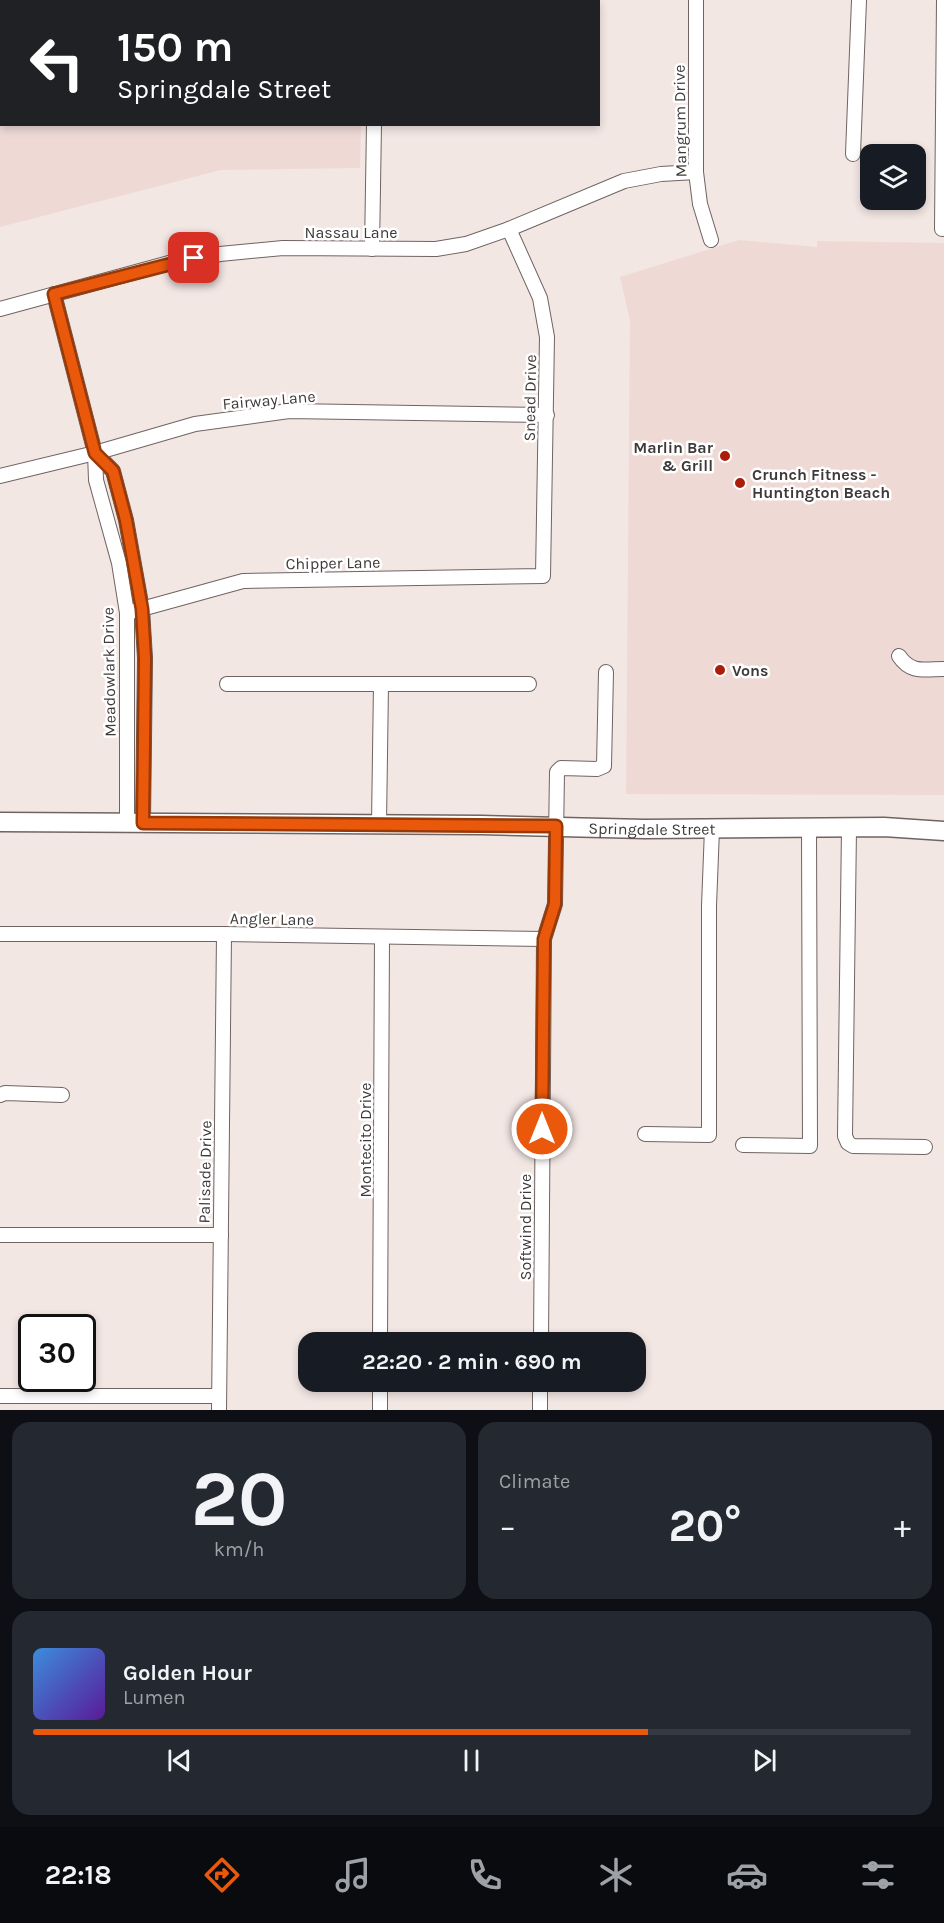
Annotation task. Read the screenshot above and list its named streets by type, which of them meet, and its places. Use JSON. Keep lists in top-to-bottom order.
{
  "streets": {
    "main road": ["Springdale Street"],
    "street": [
      "Mangrum Drive",
      "Nassau Lane",
      "Snead Drive",
      "Fairway Lane",
      "Chipper Lane",
      "Meadowlark Drive",
      "Angler Lane",
      "Montecito Drive",
      "Palisade Drive",
      "Softwind Drive"
    ]
  },
  "crossings": [
    ["Mangrum Drive", "Nassau Lane"],
    ["Nassau Lane", "Snead Drive"],
    ["Nassau Lane", "Meadowlark Drive"],
    ["Snead Drive", "Fairway Lane"],
    ["Snead Drive", "Chipper Lane"],
    ["Fairway Lane", "Meadowlark Drive"],
    ["Chipper Lane", "Meadowlark Drive"],
    ["Meadowlark Drive", "Springdale Street"],
    ["Springdale Street", "Softwind Drive"],
    ["Angler Lane", "Montecito Drive"],
    ["Angler Lane", "Palisade Drive"],
    ["Angler Lane", "Softwind Drive"]
  ],
  "places": ["Marlin Bar & Grill", "Crunch Fitness - Huntington Beach", "Vons"],
  "page": {
    "turn": ["150 m", "Springdale Street"],
    "limit": "30",
    "trip": "22:20 · 2 min · 690 m",
    "tile": [
      ["20", "km/h"],
      "Climate"
    ],
    "heat": ["−", "20°", "+"],
    "song": ["Golden Hour", "Lumen"],
    "tabs": "22:18"
  }
}
